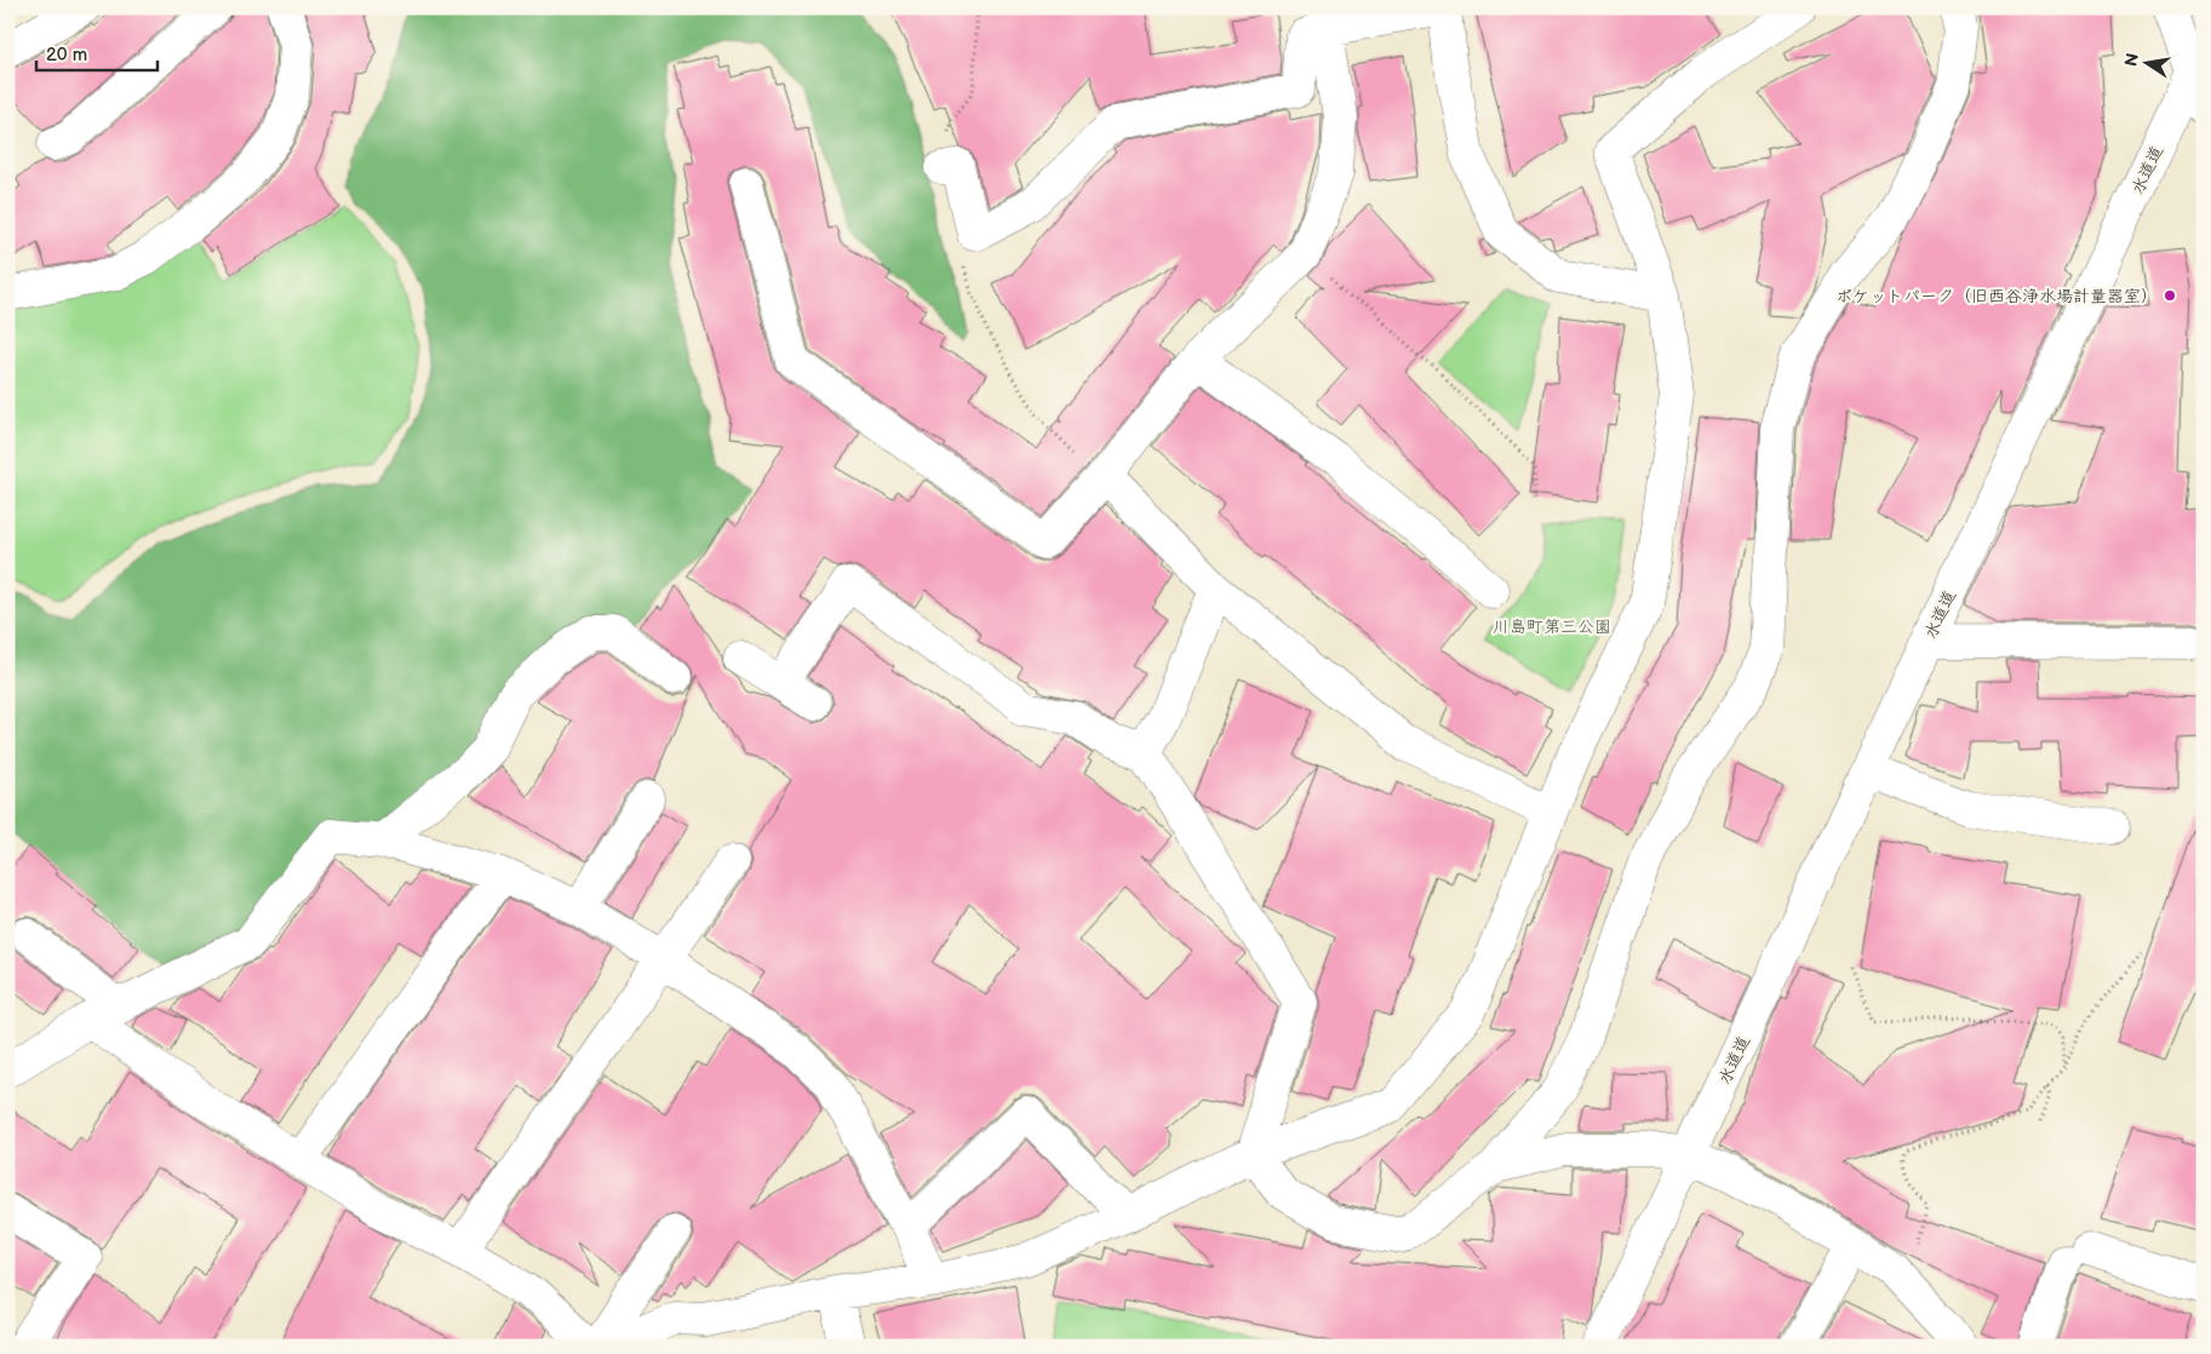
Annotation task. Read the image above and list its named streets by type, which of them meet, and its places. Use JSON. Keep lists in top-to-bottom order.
{
  "streets": {
    "street": ["水道道"]
  },
  "parks": ["川島町第三公園"],
  "places": ["ポケットパーク（旧西谷浄水場計量器室）"],
  "scale_bar": "20 m",
  "north": "left"
}
